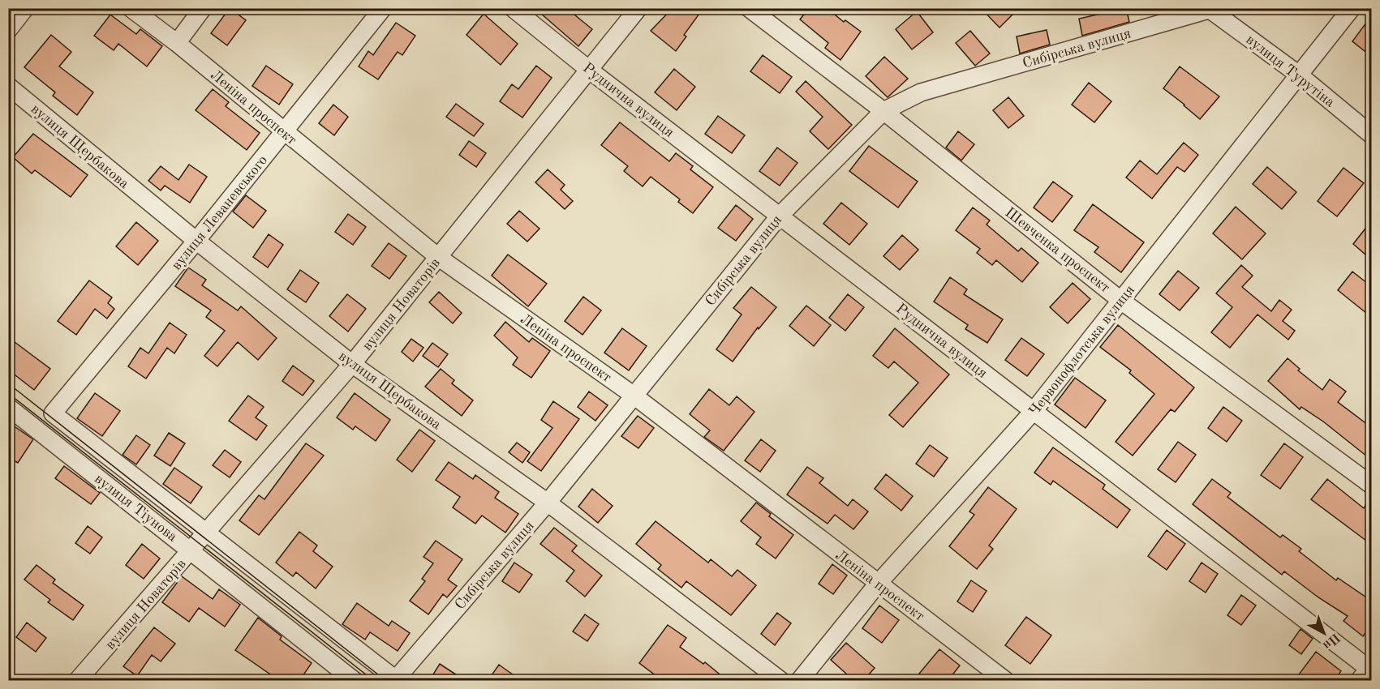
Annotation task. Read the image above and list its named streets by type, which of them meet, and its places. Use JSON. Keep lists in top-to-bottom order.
{
  "streets": {
    "street": [
      "Сибірська вулиця",
      "вулиця Турутіна",
      "Руднична вулиця",
      "Леніна проспект",
      "вулиця Щербакова",
      "вулиця Леваневського",
      "Шевченка проспект",
      "вулиця Новаторів",
      "Червонофлотська вулиця",
      "вулиця Тіунова"
    ]
  },
  "crossings": [
    ["Сибірська вулиця", "вулиця Турутіна"],
    ["Сибірська вулиця", "Руднична вулиця"],
    ["Сибірська вулиця", "Леніна проспект"],
    ["Сибірська вулиця", "вулиця Щербакова"],
    ["Сибірська вулиця", "Шевченка проспект"],
    ["вулиця Турутіна", "Червонофлотська вулиця"],
    ["Руднична вулиця", "вулиця Новаторів"],
    ["Руднична вулиця", "Червонофлотська вулиця"],
    ["Леніна проспект", "вулиця Леваневського"],
    ["Леніна проспект", "вулиця Новаторів"],
    ["Леніна проспект", "Червонофлотська вулиця"],
    ["вулиця Щербакова", "вулиця Леваневського"],
    ["вулиця Щербакова", "вулиця Новаторів"],
    ["вулиця Леваневського", "вулиця Новаторів"],
    ["Шевченка проспект", "Червонофлотська вулиця"],
    ["вулиця Новаторів", "вулиця Тіунова"]
  ],
  "north": "bottom right"
}
